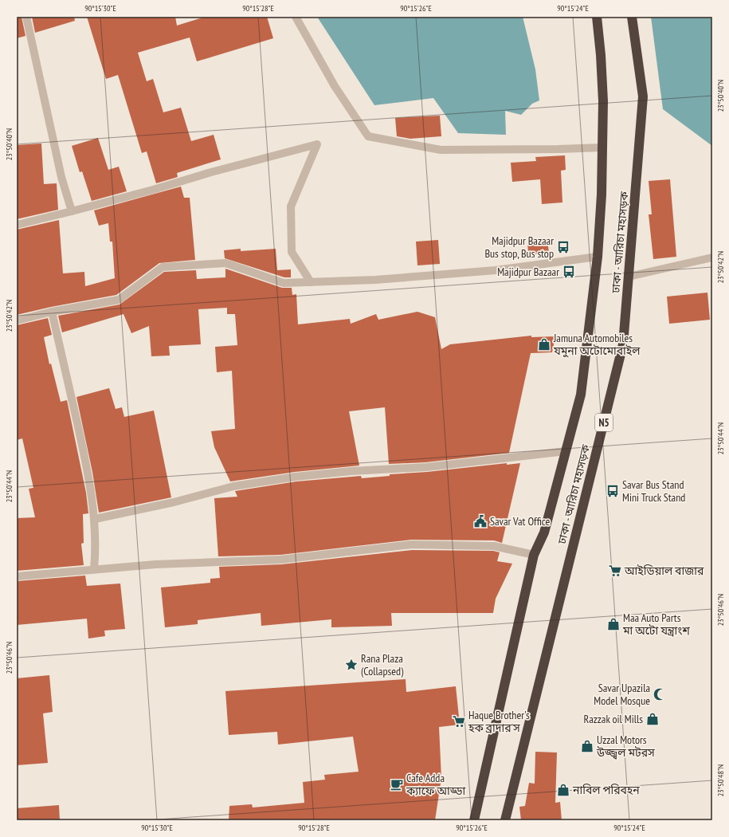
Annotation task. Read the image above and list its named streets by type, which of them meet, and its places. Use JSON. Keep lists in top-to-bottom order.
{
  "streets": {
    "highway": ["ঢাকা - আরিচা মহাসড়ক", "N5"]
  },
  "places": {
    "bus stop": ["Majidpur Bazaar Bus stop, Bus stop", "Majidpur Bazaar", "Savar Bus Stand Mini Truck Stand"],
    "shop": [
      "Jamuna Automobiles যমুনা অটোমোবাইল",
      "Maa Auto Parts মা অটো যন্ত্রাংশ",
      "Razzak oil Mills",
      "Uzzal Motors উজ্জ্বল মটরস",
      "নাবিল পরিবহন"
    ],
    "public building": ["Savar Vat Office"],
    "supermarket": ["আইডিয়াল বাজার", "Haque Brother's হক ব্রাদার'স"],
    "place": ["Rana Plaza (Collapsed)"],
    "mosque": ["Savar Upazila Model Mosque"],
    "cafe": ["Cafe Adda ক্যাফে আড্ডা"]
  },
  "coordinates": [
    "90°15'30\"E",
    "90°15'28\"E",
    "90°15'26\"E",
    "90°15'24\"E",
    "23°50'40\"N",
    "23°50'42\"N",
    "23°50'44\"N",
    "23°50'46\"N",
    "23°50'48\"N"
  ]
}
